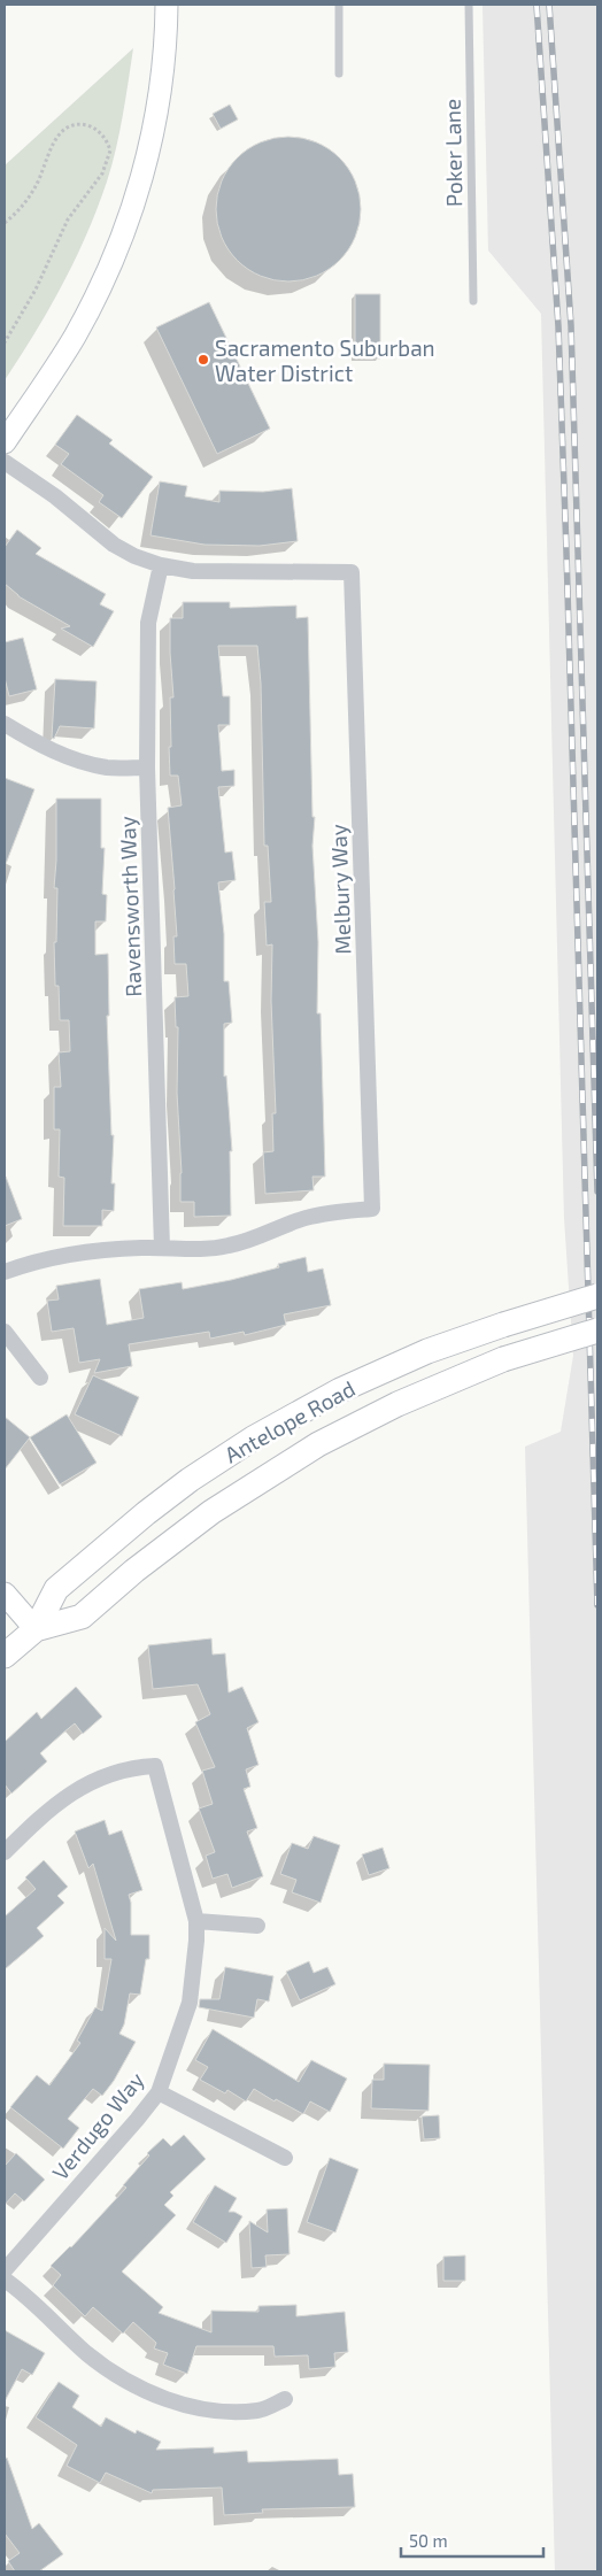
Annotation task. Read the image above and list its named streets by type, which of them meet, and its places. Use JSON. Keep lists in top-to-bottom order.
{
  "streets": {
    "main road": ["Antelope Road"],
    "street": ["Melbury Way", "Ravensworth Way", "Verdugo Way"],
    "lane": ["Poker Lane"]
  },
  "crossings": [
    ["Melbury Way", "Ravensworth Way"]
  ],
  "places": ["Sacramento Suburban Water District"],
  "scale_bar": "50 m"
}
